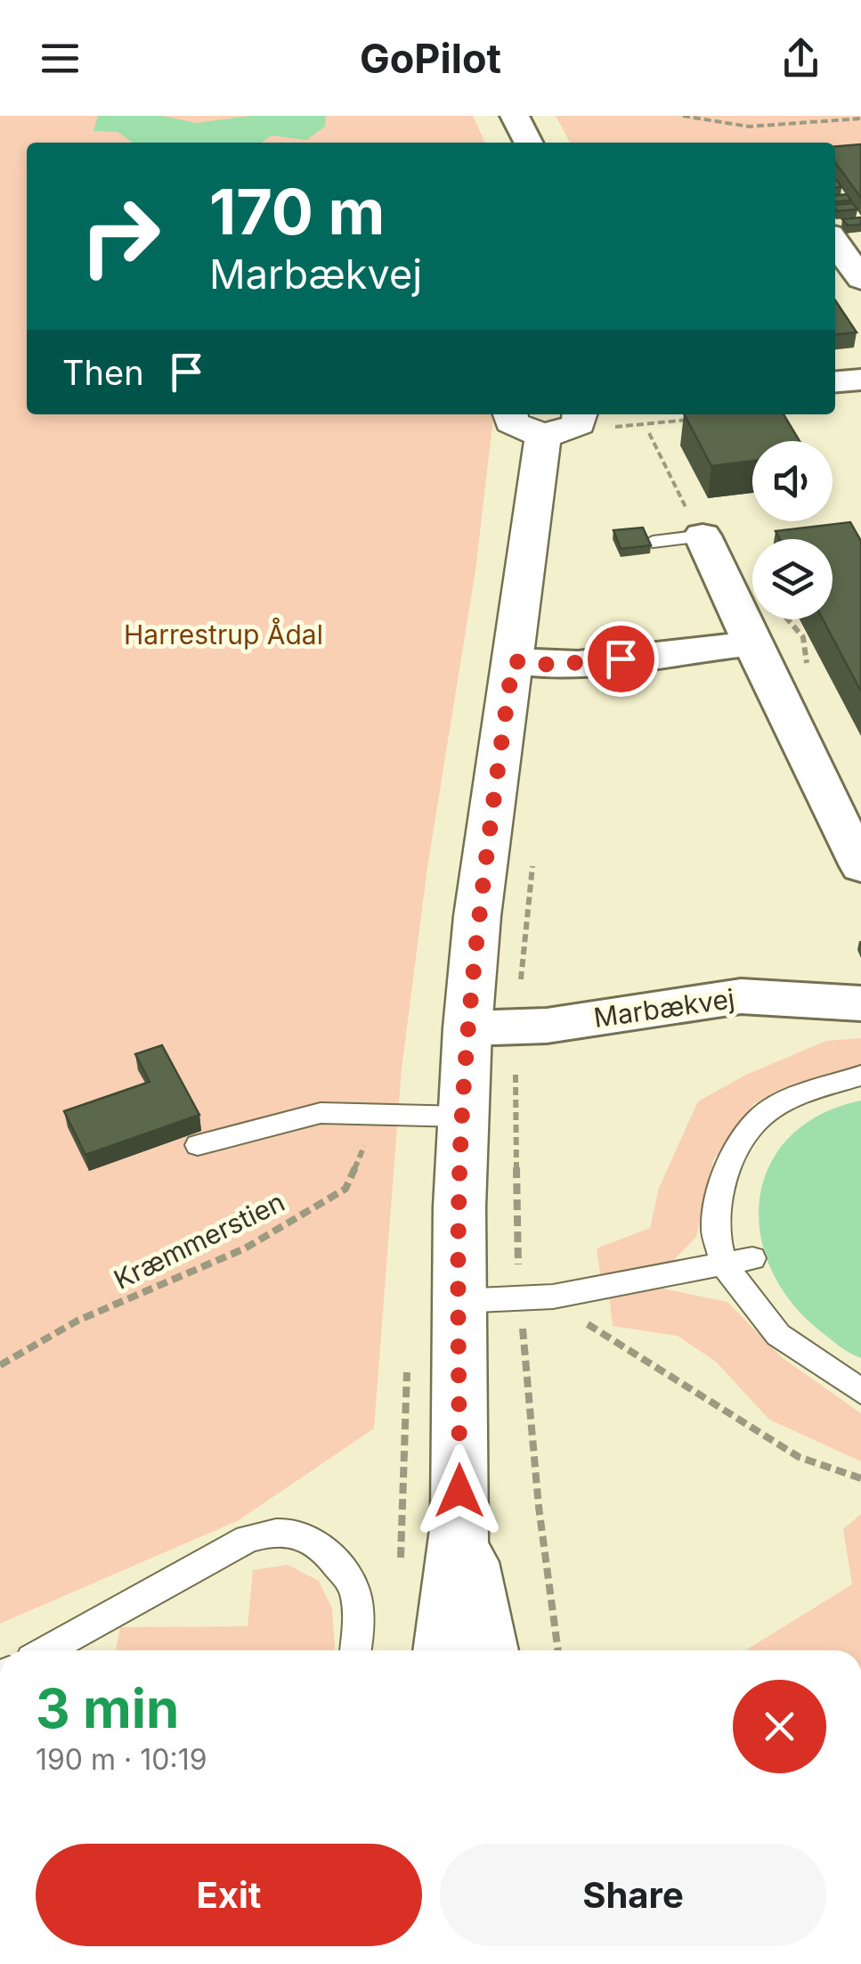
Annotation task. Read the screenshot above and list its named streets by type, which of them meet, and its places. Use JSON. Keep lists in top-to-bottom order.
{
  "streets": {
    "street": ["Marbækvej"],
    "path": ["Kræmmerstien"]
  },
  "parks": ["Harrestrup Ådal"],
  "page": {
    "header": "GoPilot",
    "turn": ["170 m", "Marbækvej"],
    "then": "Then",
    "heading": ["3 min", "190 m · 10:19"],
    "buttons": ["Exit", "Share"]
  }
}
